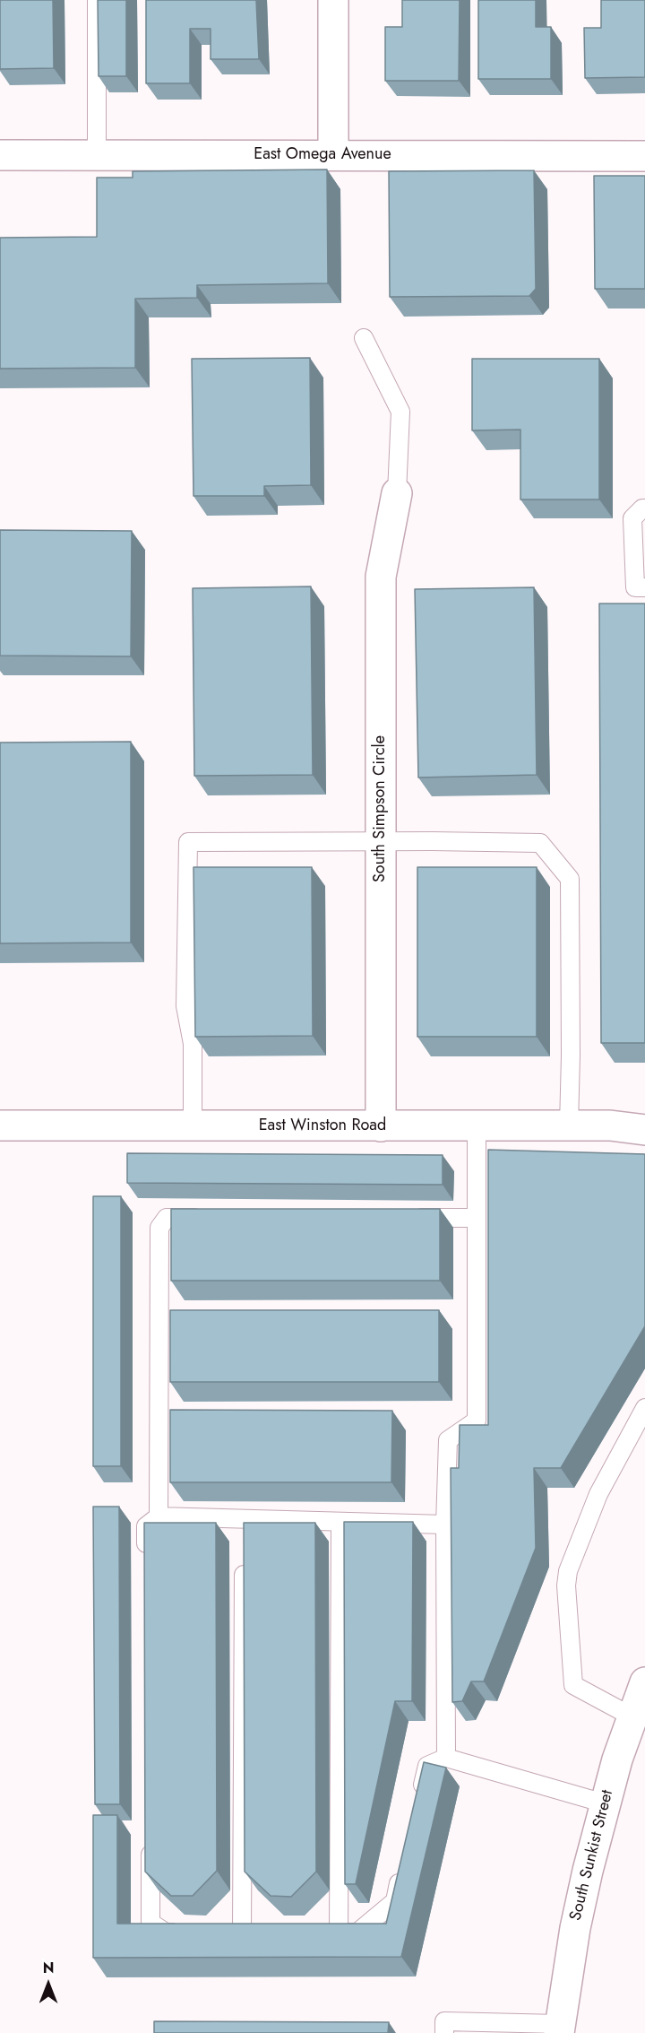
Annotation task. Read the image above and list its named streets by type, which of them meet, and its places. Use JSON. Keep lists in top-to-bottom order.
{
  "streets": {
    "street": [
      "East Omega Avenue",
      "South Simpson Circle",
      "East Winston Road",
      "South Sunkist Street"
    ]
  },
  "crossings": [
    ["South Simpson Circle", "East Winston Road"]
  ],
  "north": "top"
}
